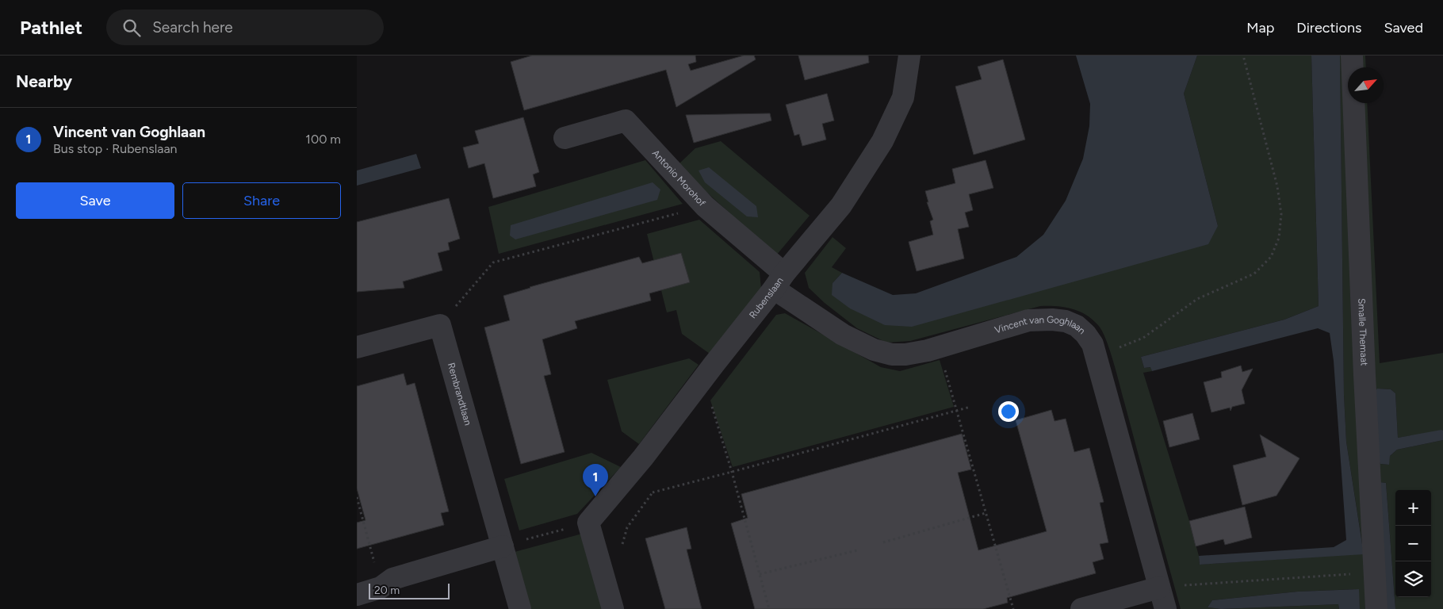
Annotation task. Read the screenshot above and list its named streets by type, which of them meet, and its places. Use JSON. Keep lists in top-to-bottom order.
{
  "streets": {
    "street": [
      "Antonio Morohof",
      "Rubenslaan",
      "Smalle Themaat",
      "Vincent van Goghlaan",
      "Rembrandtlaan"
    ]
  },
  "crossings": [
    ["Antonio Morohof", "Rubenslaan"],
    ["Antonio Morohof", "Vincent van Goghlaan"],
    ["Rubenslaan", "Vincent van Goghlaan"]
  ],
  "scale_bar": "20 m",
  "north": "top right",
  "page": {
    "header": "Pathlet",
    "search": "Search here",
    "nav": ["Map", "Directions", "Saved"],
    "heading": "Nearby",
    "list": [
      {
        "mark": "1",
        "name": "Vincent van Goghlaan",
        "note": "Bus stop · Rubenslaan",
        "value": "100 m"
      }
    ],
    "buttons": ["Save", "Share"],
    "pins": "1",
    "map_buttons": ["+", "−"],
    "scale": "20 m"
  }
}
